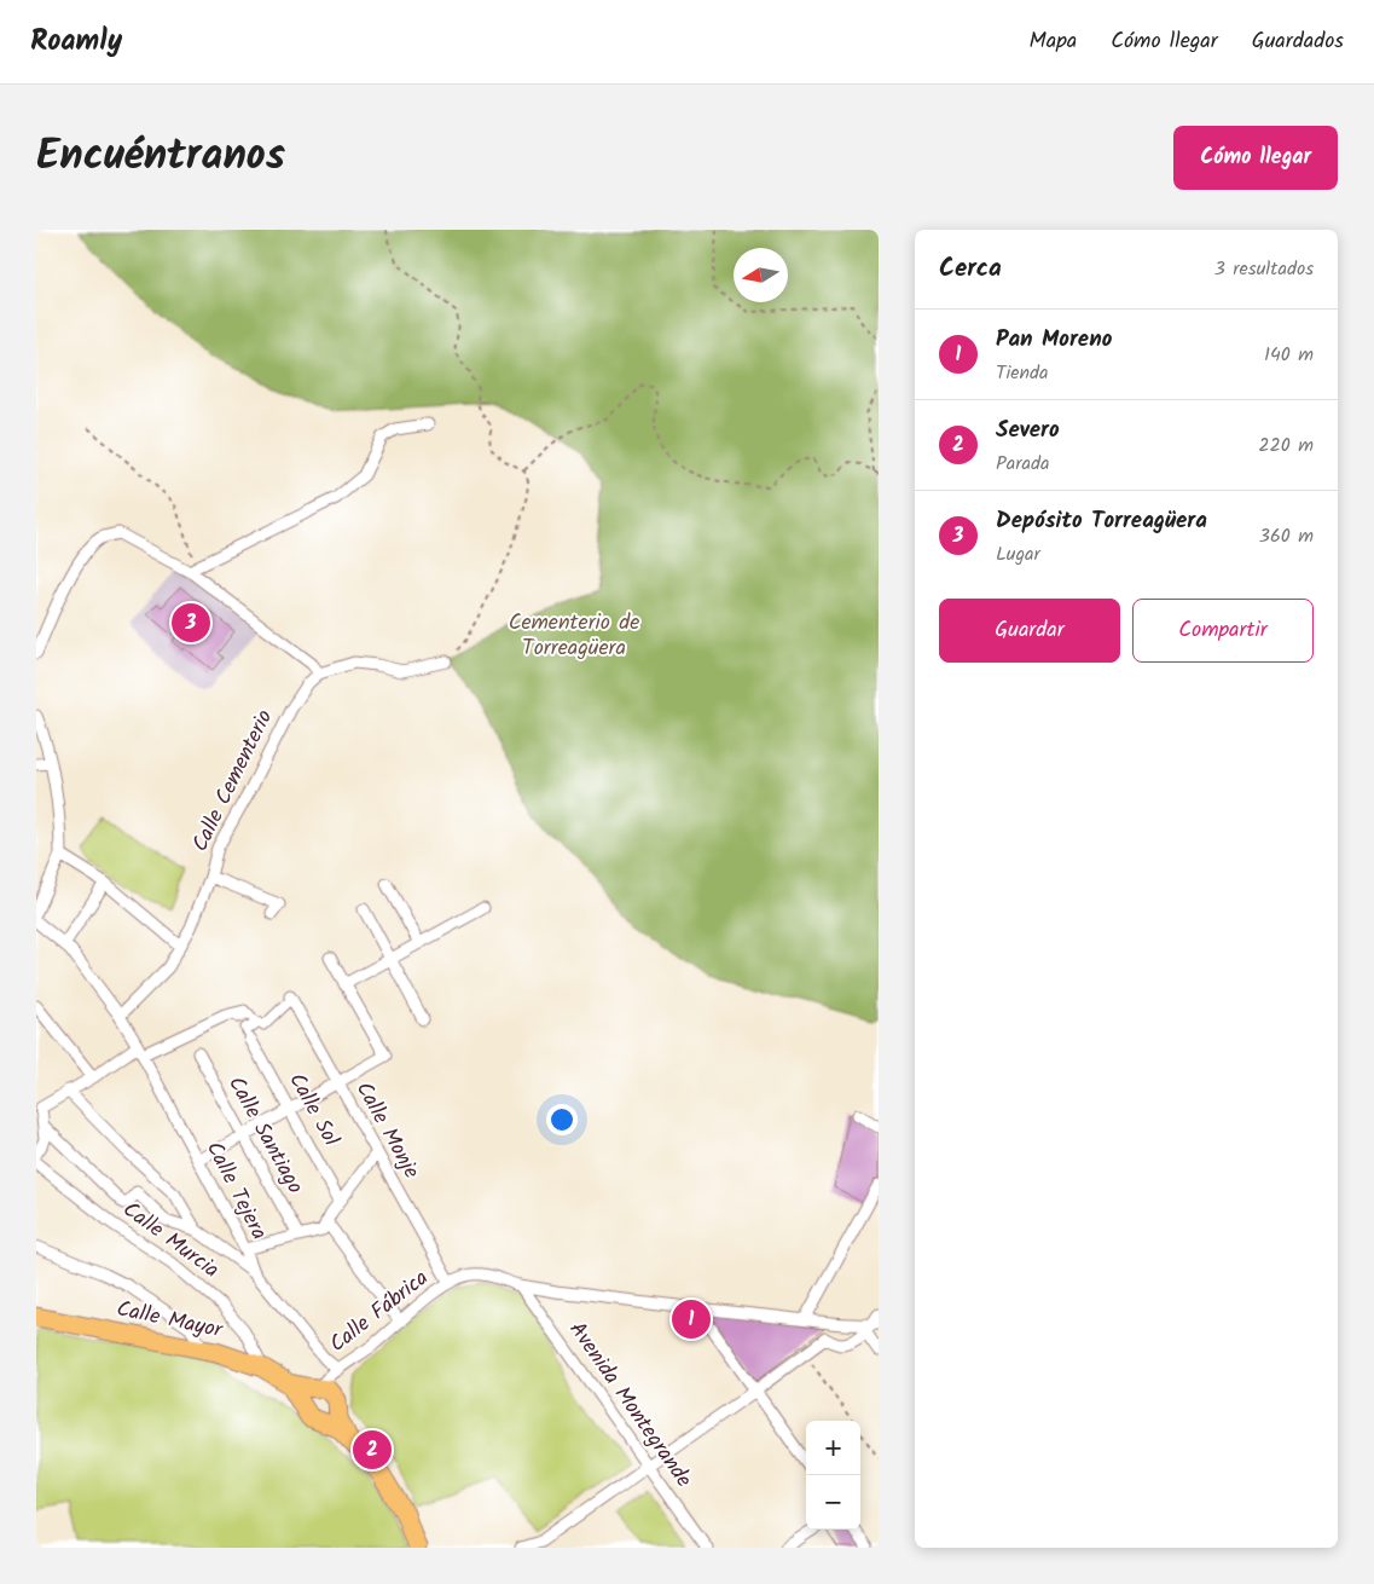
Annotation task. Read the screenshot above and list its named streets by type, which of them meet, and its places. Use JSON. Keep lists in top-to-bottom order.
{
  "streets": {
    "main road": ["Calle Mayor"],
    "street": [
      "Calle Cementerio",
      "Calle Sol",
      "Calle Monje",
      "Calle Santiago",
      "Calle Tejera",
      "Calle Murcia",
      "Calle Fábrica",
      "Avenida Montegrande"
    ]
  },
  "crossings": [
    ["Calle Cementerio", "Calle Tejera"],
    ["Calle Monje", "Calle Fábrica"],
    ["Calle Tejera", "Calle Fábrica"],
    ["Calle Murcia", "Calle Mayor"],
    ["Calle Fábrica", "Calle Mayor"]
  ],
  "parks": ["Cementerio de Torreagüera"],
  "north": "left",
  "page": {
    "header": "Roamly",
    "nav": ["Mapa", "Cómo llegar", "Guardados"],
    "title": "Encuéntranos",
    "buttons": [
      "Cómo llegar",
      ["Guardar", "Compartir"]
    ],
    "heading": ["Cerca", "3 resultados"],
    "list": [
      {
        "mark": "1",
        "name": "Pan Moreno",
        "note": "Tienda",
        "value": "140 m"
      },
      {
        "mark": "2",
        "name": "Severo",
        "note": "Parada",
        "value": "220 m"
      },
      {
        "mark": "3",
        "name": "Depósito Torreagüera",
        "note": "Lugar",
        "value": "360 m"
      }
    ],
    "pins": ["3", "1", "2"],
    "map_buttons": ["+", "−"]
  }
}
